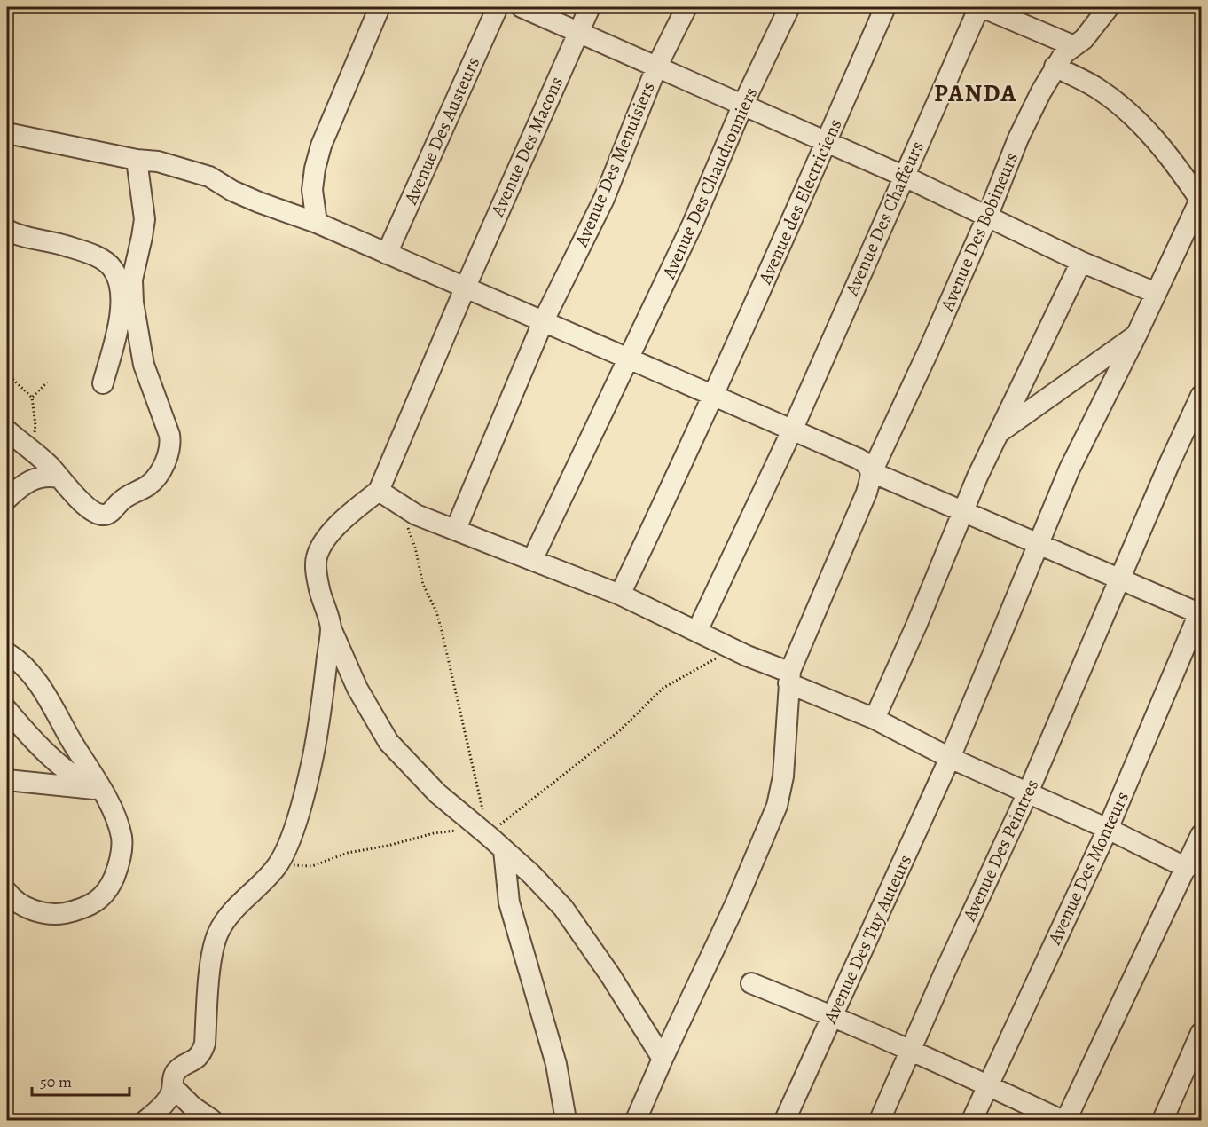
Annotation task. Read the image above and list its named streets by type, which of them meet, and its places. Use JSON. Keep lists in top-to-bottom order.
{
  "streets": {
    "street": [
      "Avenue Des Austeurs",
      "Avenue Des Macons",
      "Avenue Des Menuisiers",
      "Avenue Des Chaudronniers",
      "Avenue des Electriciens",
      "Avenue Des Chaffeurs",
      "Avenue Des Bobineurs",
      "Avenue Des Peintres",
      "Avenue Des Monteurs",
      "Avenue Des Tuy Auteurs"
    ]
  },
  "districts": ["PANDA"],
  "scale_bar": "50 m"
}
